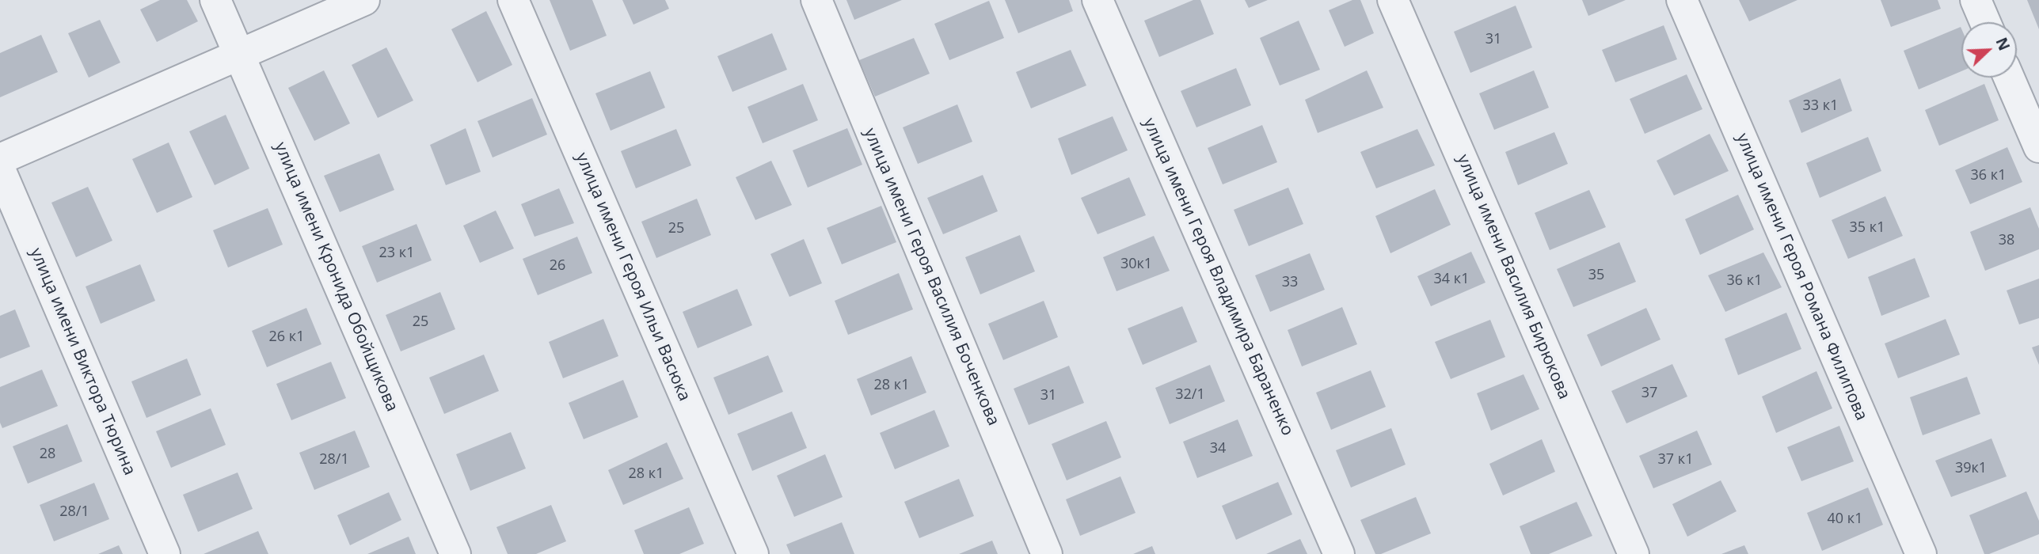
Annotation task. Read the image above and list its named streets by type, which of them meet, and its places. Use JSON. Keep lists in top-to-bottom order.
{
  "streets": {
    "street": [
      "улица имени Кронида Обойщикова",
      "улица имени Героя Ильи Васюка",
      "улица имени Героя Василия Боченкова",
      "улица имени Героя Владимира Бараненко",
      "улица имени Василия Бирюкова",
      "улица имени Героя Романа Филипова",
      "улица имени Виктора Тюрина"
    ]
  },
  "house_numbers": [
    "31",
    "33 к1",
    "36 к1",
    "35 к1",
    "25",
    "38",
    "23 к1",
    "30к1",
    "26",
    "35",
    "34 к1",
    "36 к1",
    "33",
    "25",
    "26 к1",
    "28 к1",
    "37",
    "32/1",
    "31",
    "34",
    "28",
    "28/1",
    "37 к1",
    "39к1",
    "28 к1",
    "28/1",
    "40 к1"
  ],
  "north": "top right"
}
